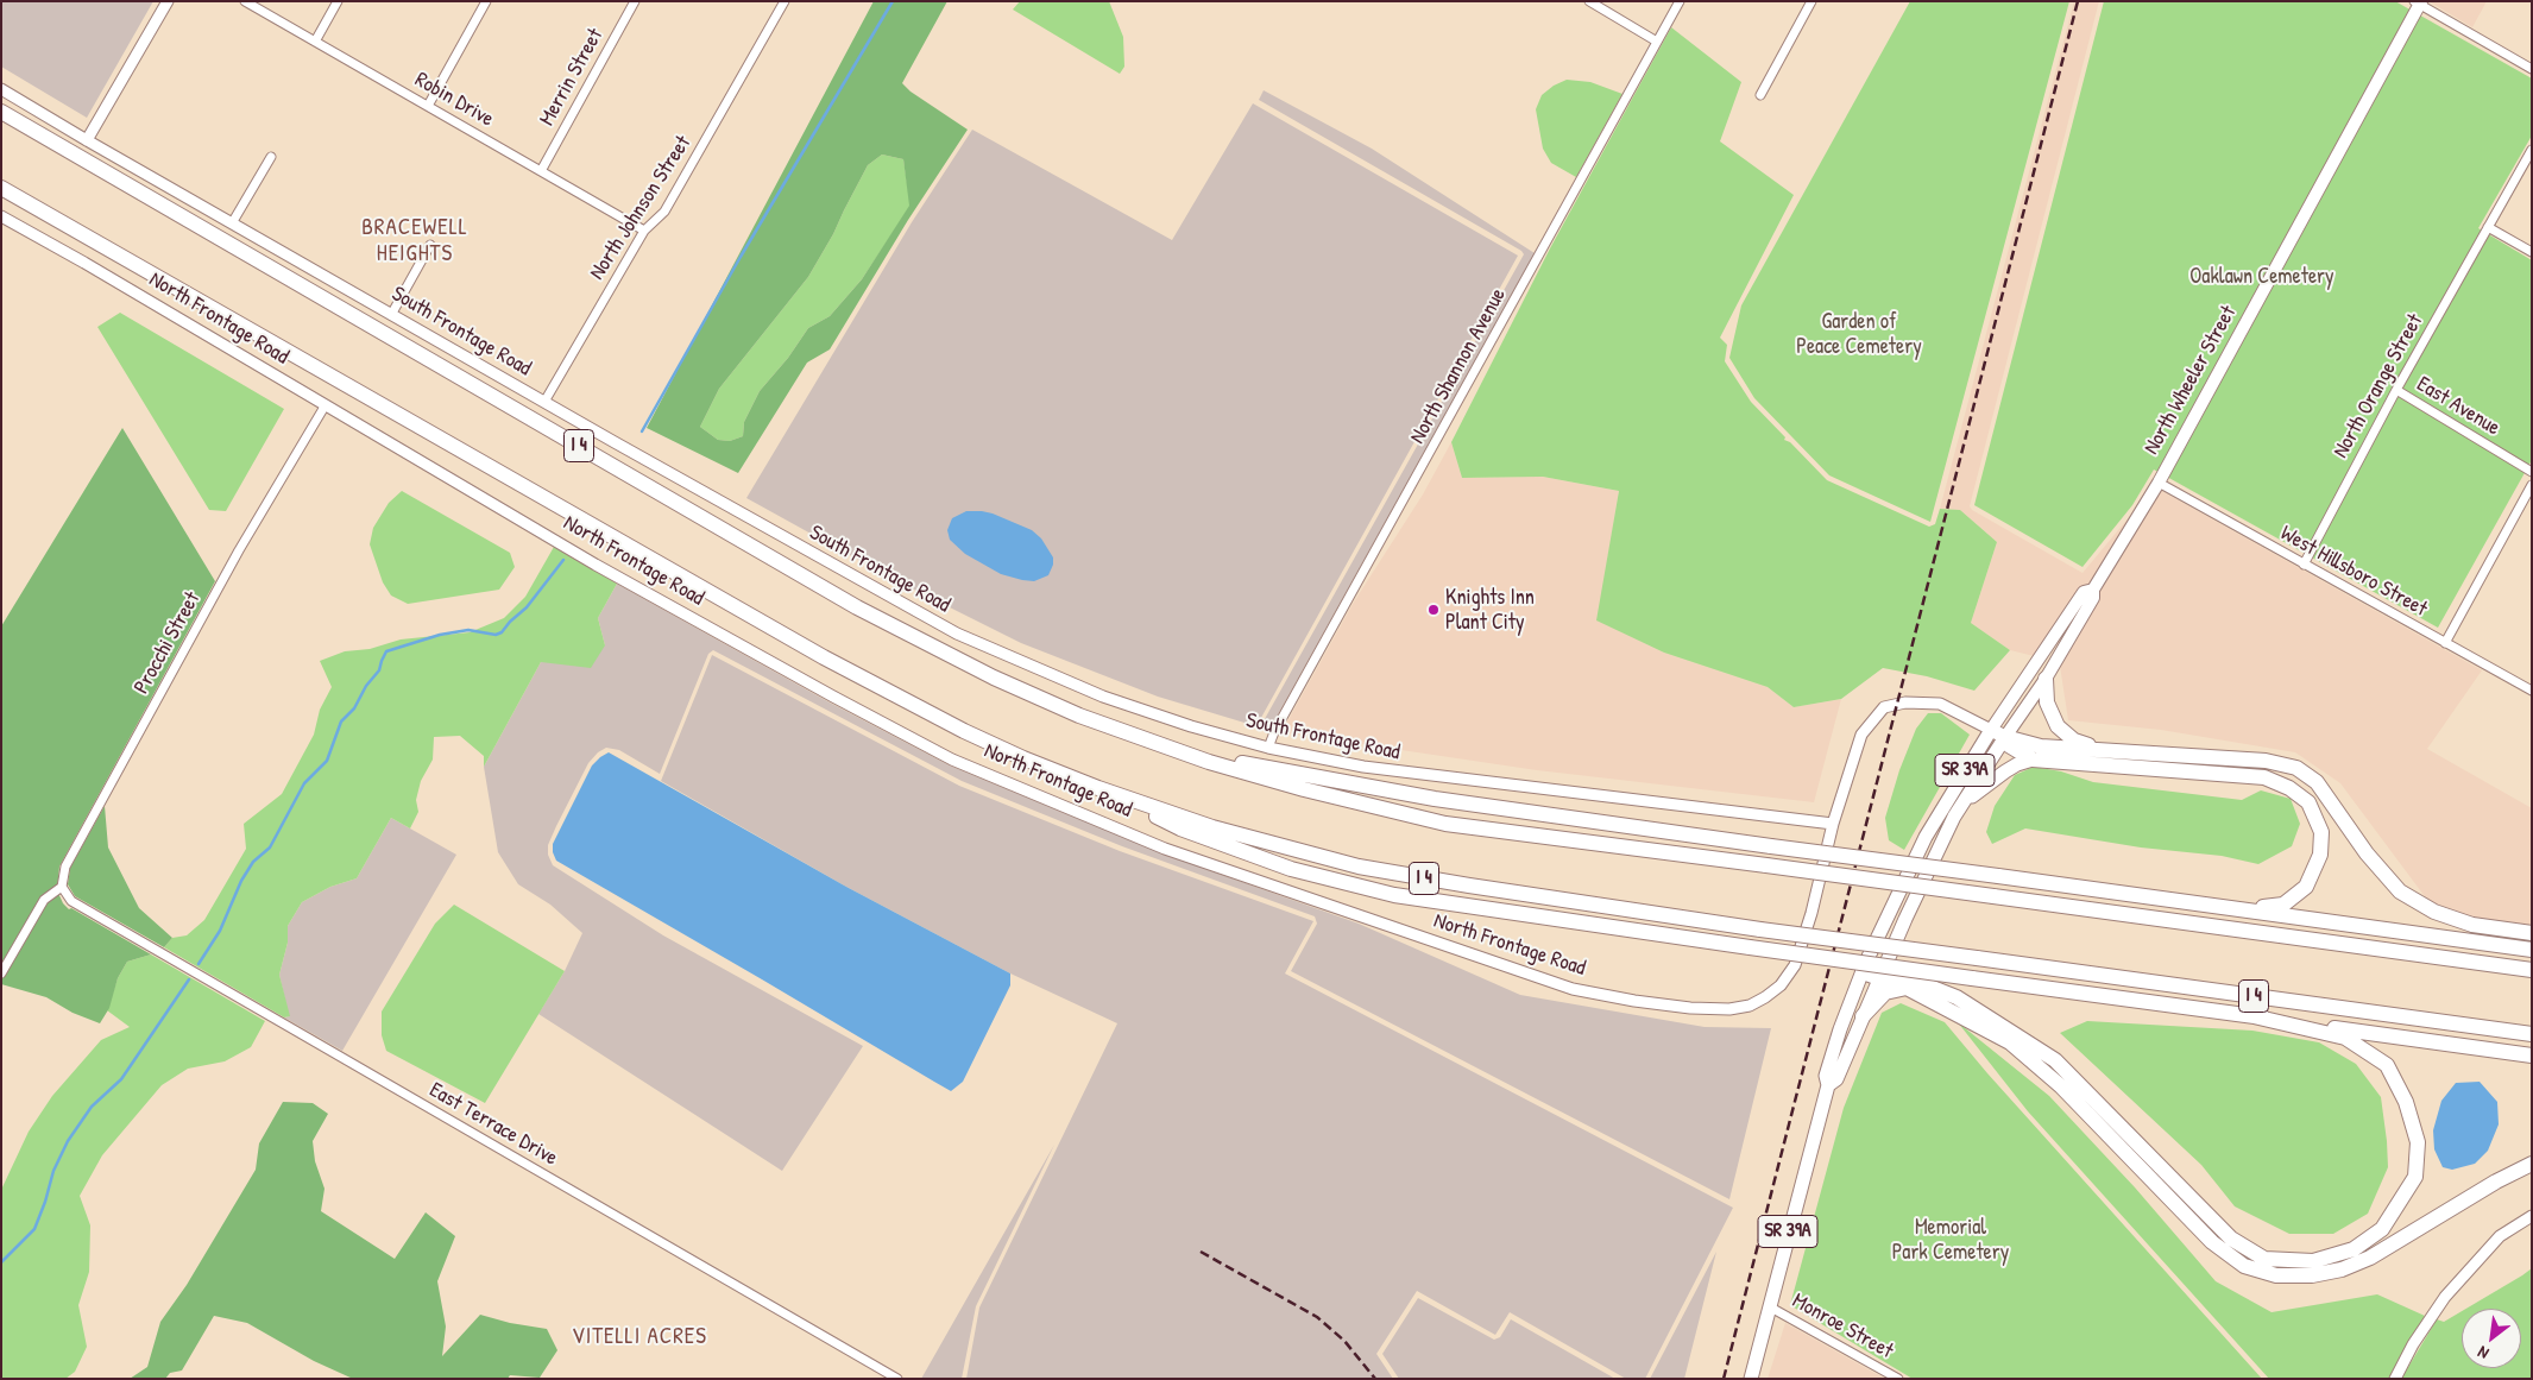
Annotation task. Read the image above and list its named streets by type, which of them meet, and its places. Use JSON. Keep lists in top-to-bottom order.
{
  "streets": {
    "highway": ["I 4"],
    "main road": ["North Frontage Road", "North Wheeler Street", "SR 39A"],
    "street": [
      "Merrin Street",
      "Robin Drive",
      "North Johnson Street",
      "South Frontage Road",
      "North Shannon Avenue",
      "North Orange Street",
      "East Avenue",
      "West Hillsboro Street",
      "Procchi Street",
      "East Terrace Drive",
      "Monroe Street"
    ]
  },
  "crossings": [
    ["Merrin Street", "Robin Drive"],
    ["Robin Drive", "North Johnson Street"],
    ["North Johnson Street", "South Frontage Road"],
    ["North Frontage Road", "South Frontage Road"],
    ["North Frontage Road", "North Wheeler Street"],
    ["North Frontage Road", "Procchi Street"],
    ["South Frontage Road", "North Shannon Avenue"],
    ["North Wheeler Street", "West Hillsboro Street"],
    ["North Wheeler Street", "SR 39A"],
    ["North Orange Street", "East Avenue"],
    ["North Orange Street", "West Hillsboro Street"],
    ["Procchi Street", "East Terrace Drive"],
    ["SR 39A", "Monroe Street"]
  ],
  "districts": ["BRACEWELL HEIGHTS", "VITELLI ACRES"],
  "parks": ["Oaklawn Cemetery", "Garden of Peace Cemetery", "Memorial Park Cemetery"],
  "places": ["Knights Inn Plant City"],
  "north": "bottom left"
}
